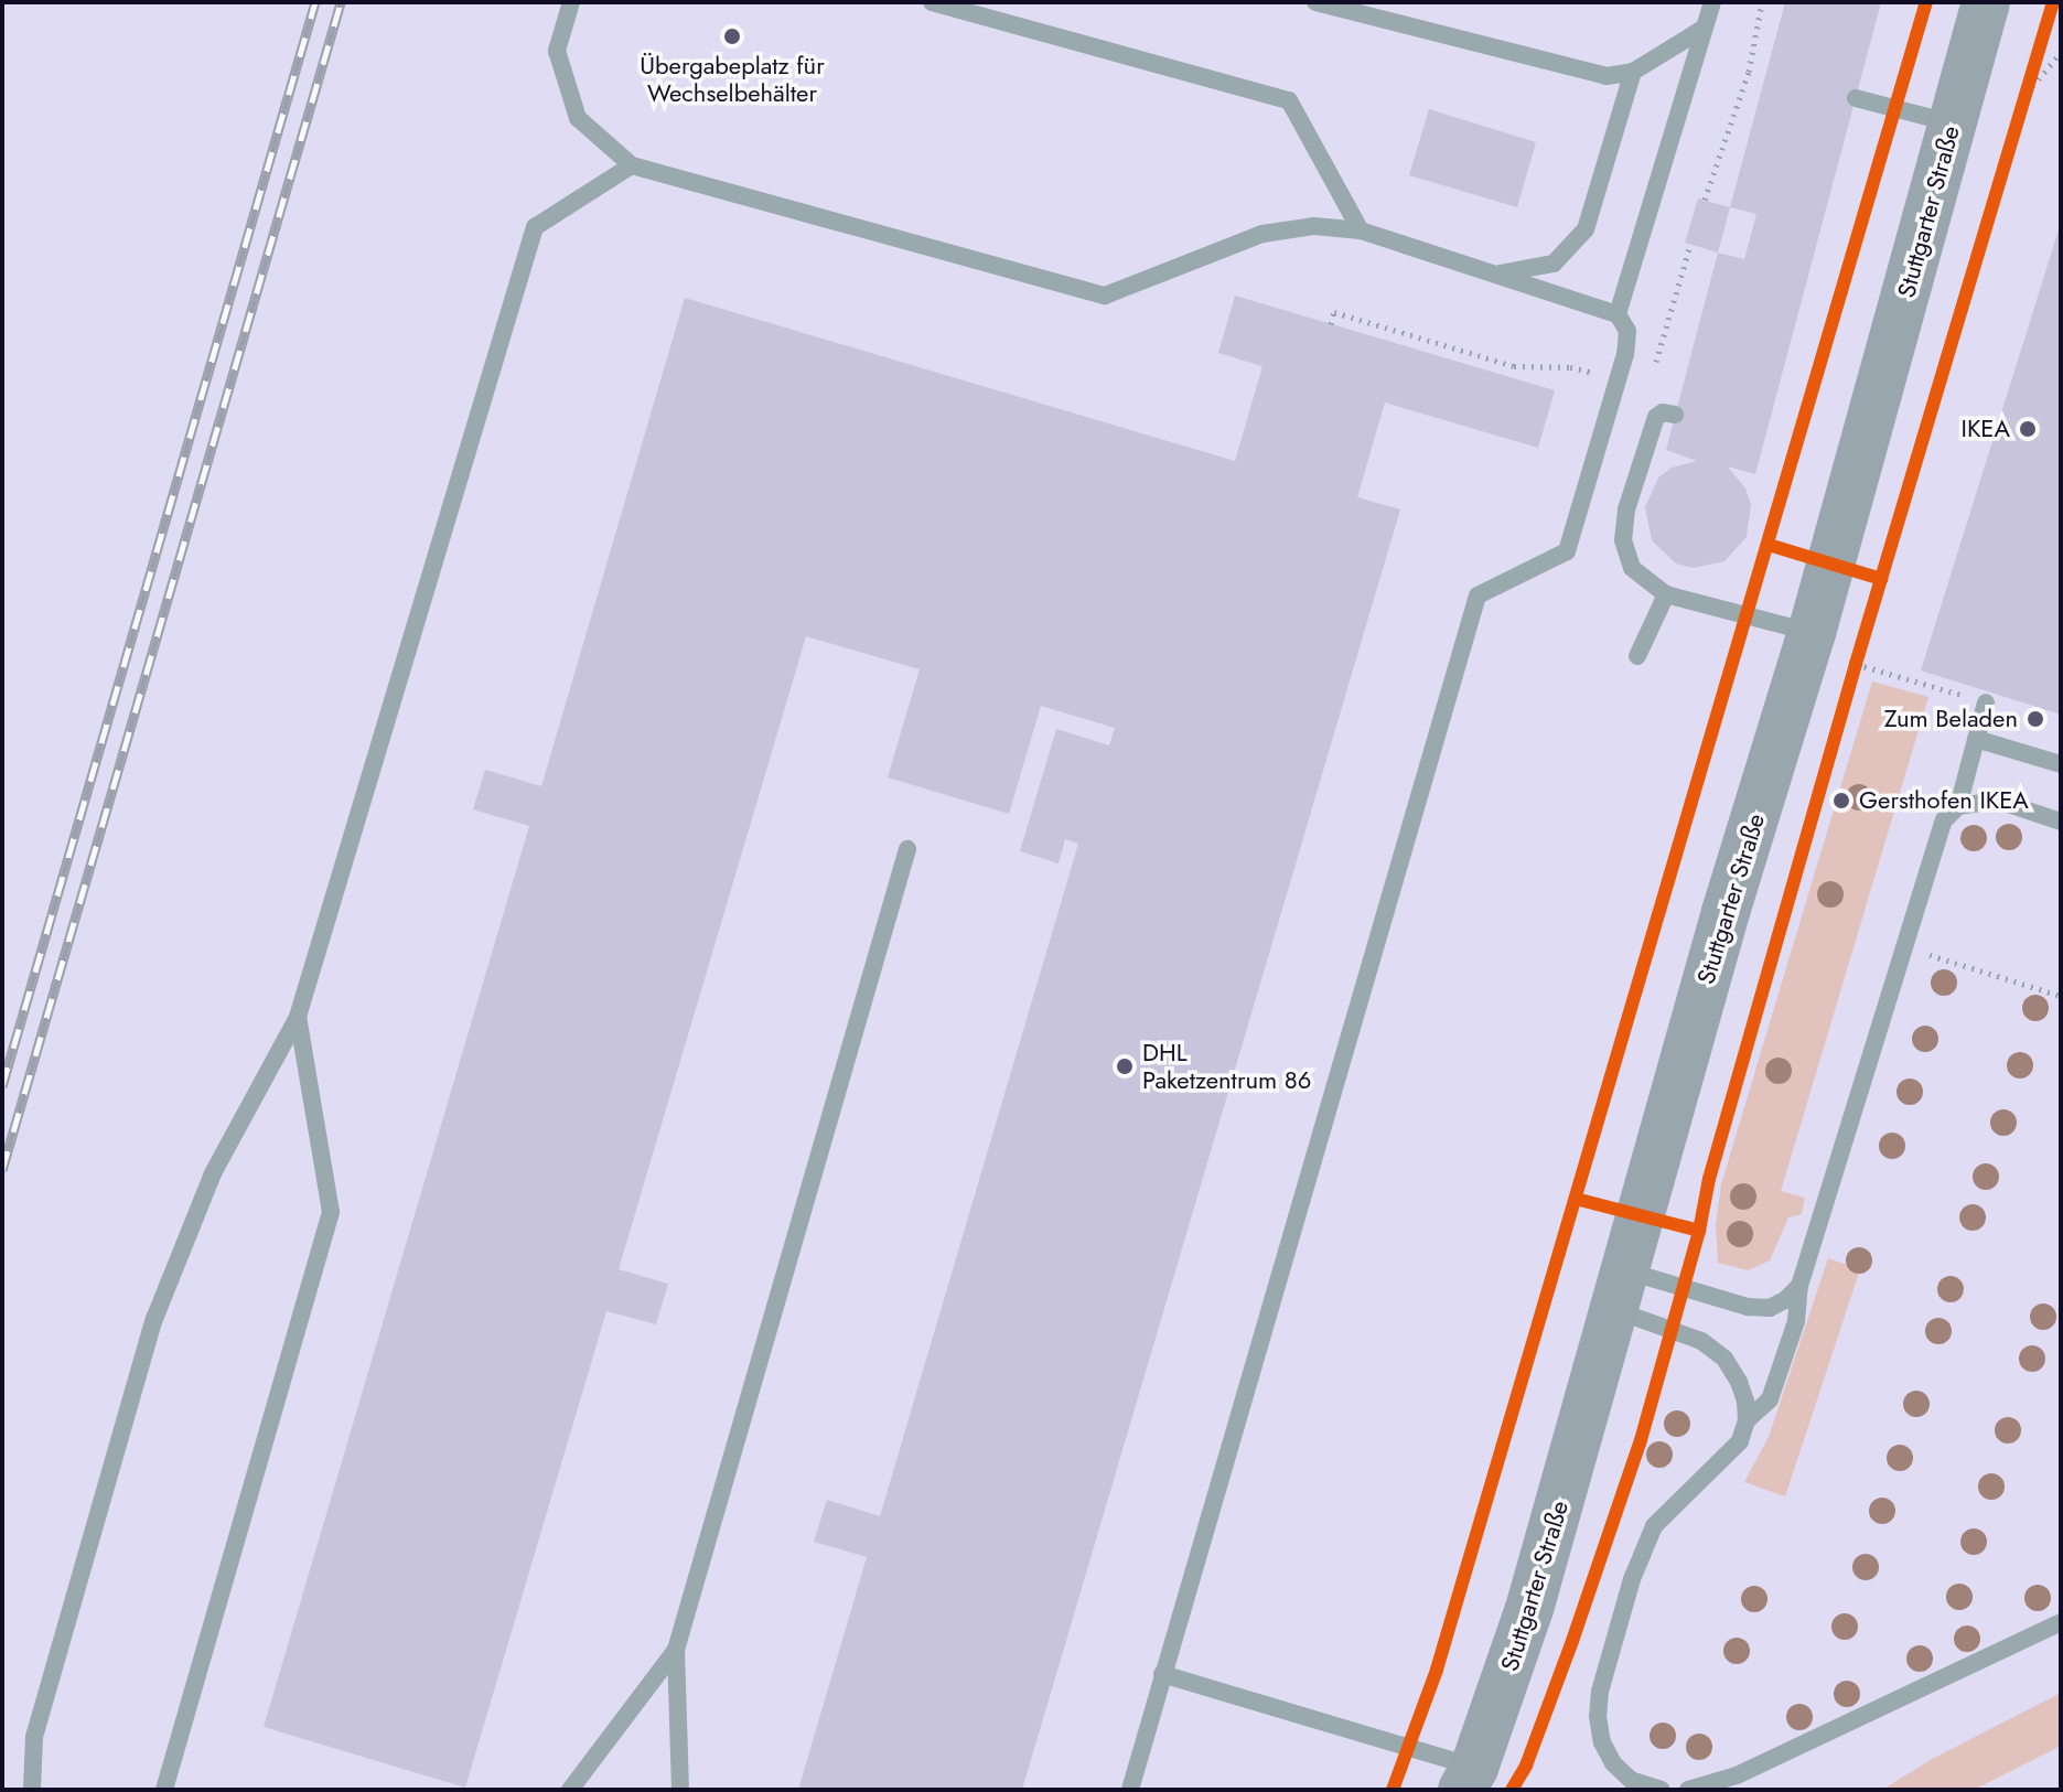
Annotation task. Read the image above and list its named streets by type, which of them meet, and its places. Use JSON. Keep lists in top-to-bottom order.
{
  "streets": {
    "street": ["Stuttgarter Straße"]
  },
  "places": [
    "Übergabeplatz für Wechselbehälter",
    "IKEA",
    "Zum Beladen",
    "Gersthofen IKEA",
    "DHL Paketzentrum 86"
  ]
}
